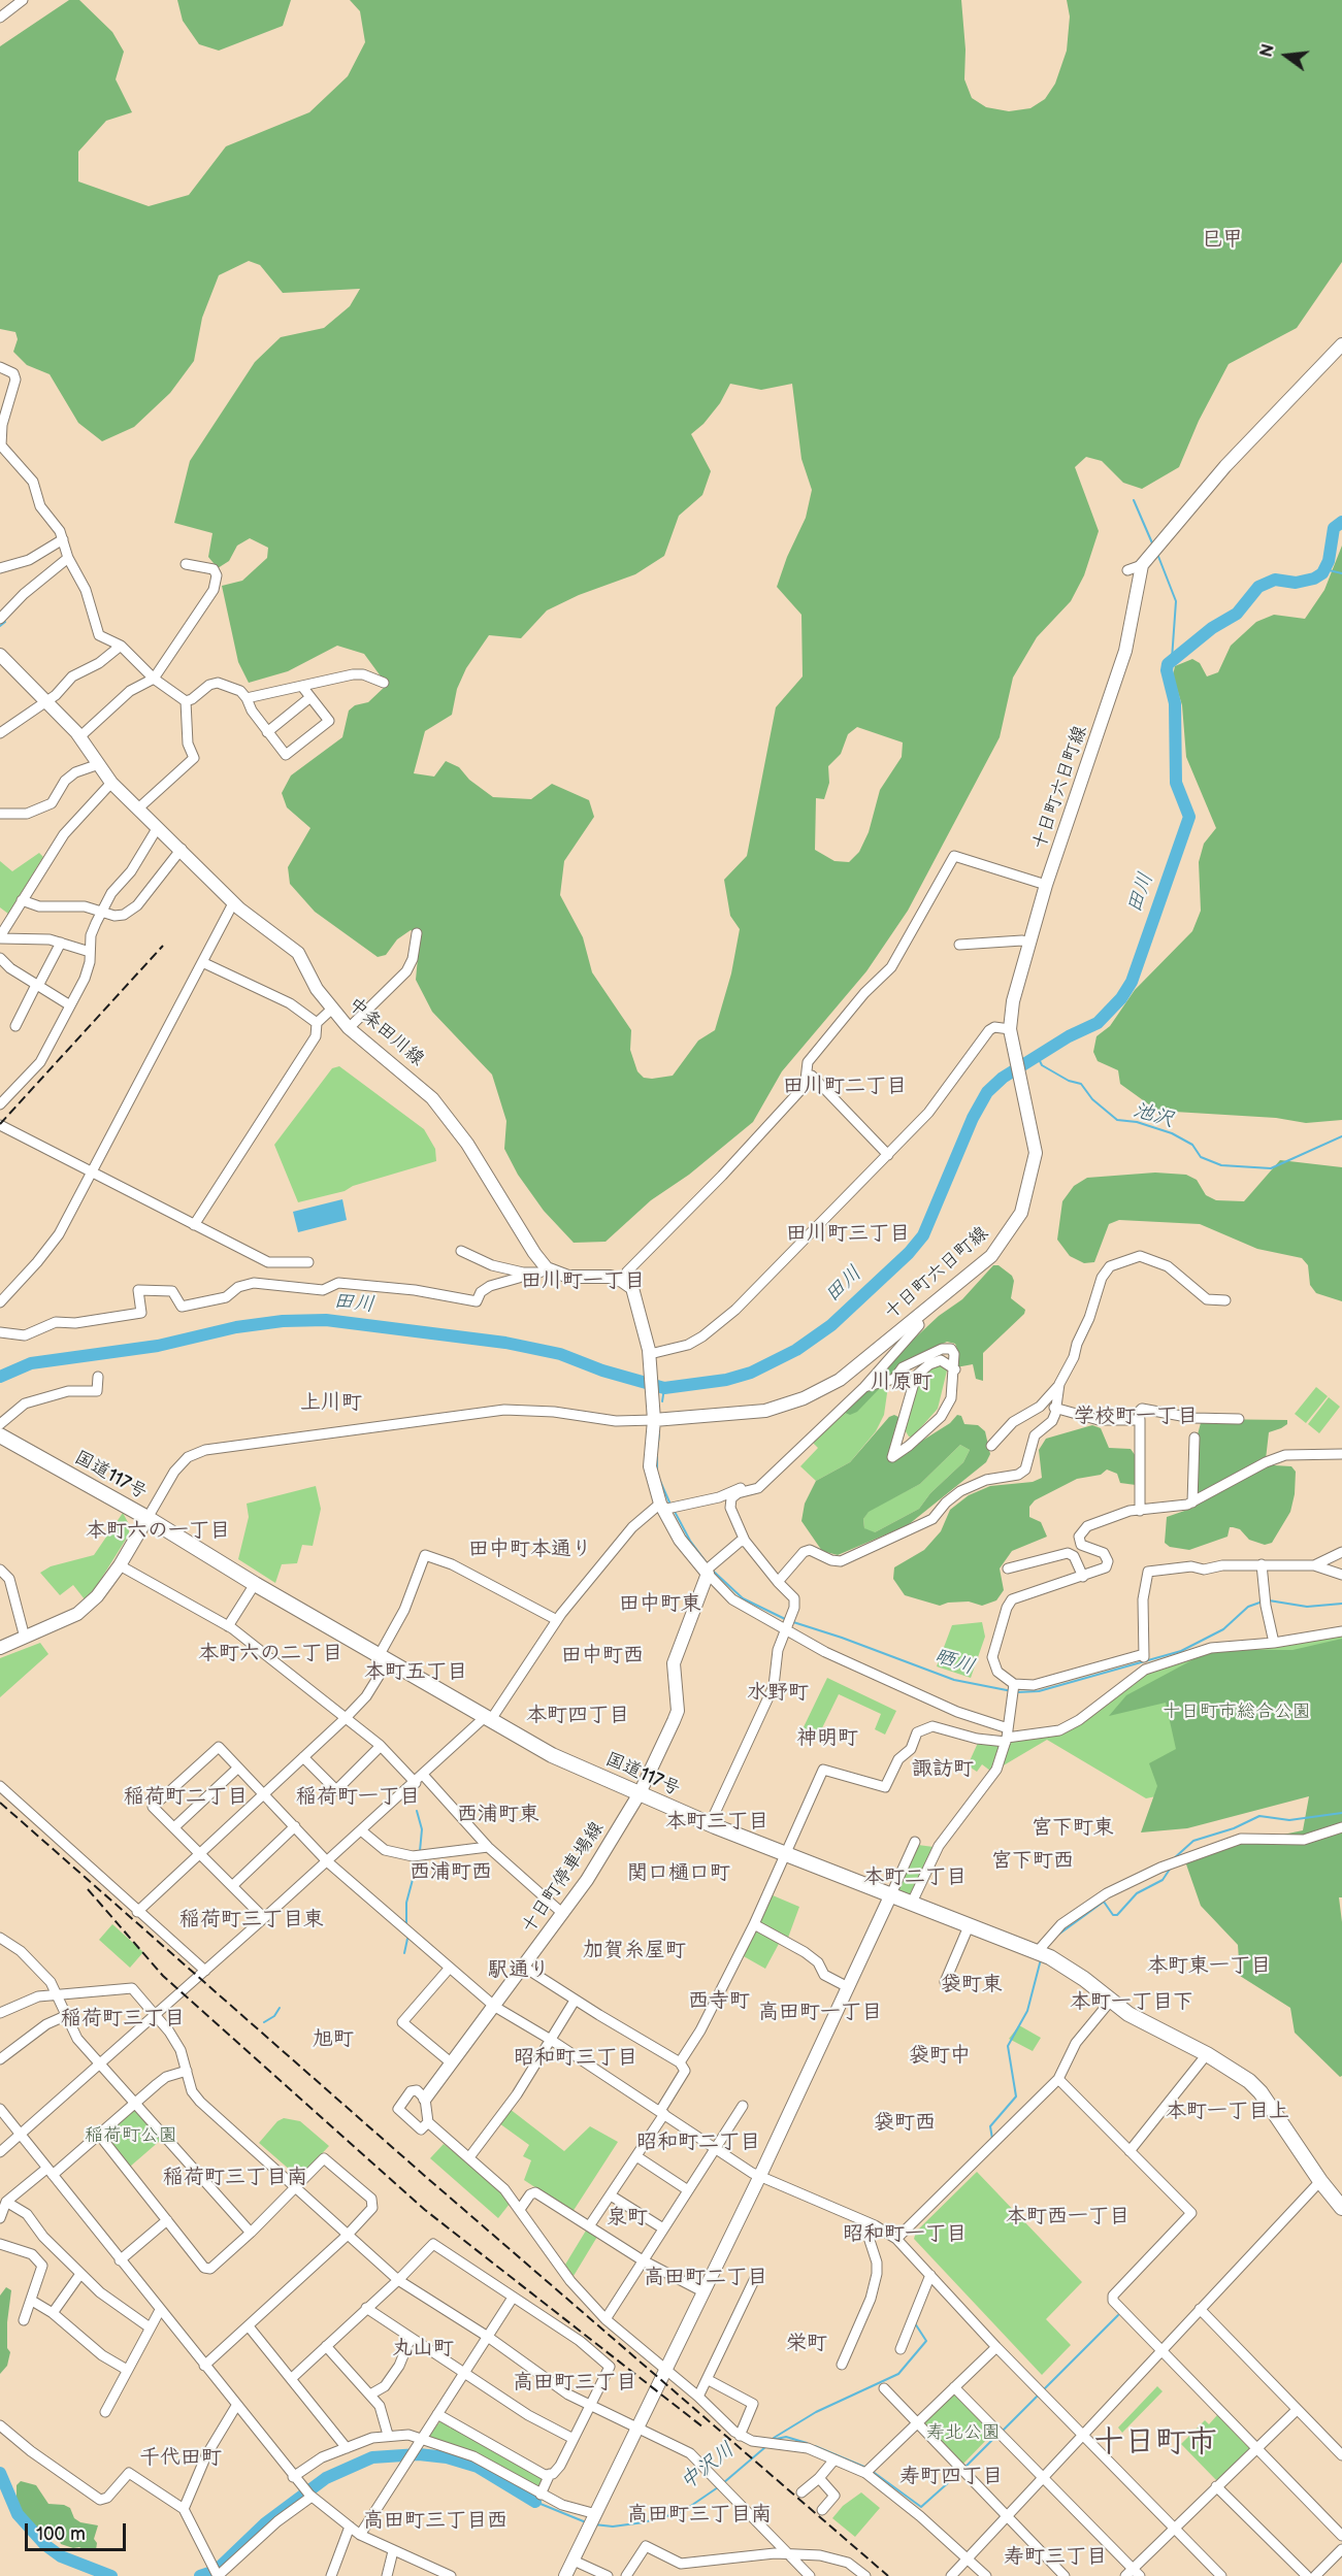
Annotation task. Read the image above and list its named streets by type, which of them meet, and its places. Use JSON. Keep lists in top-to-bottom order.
{
  "streets": {
    "highway": ["国道117号"],
    "main road": ["十日町六日町線", "中条田川線", "十日町停車場線"]
  },
  "crossings": [
    ["国道117号", "十日町停車場線"]
  ],
  "districts": [
    "巳甲",
    "田川町二丁目",
    "田川町三丁目",
    "田川町一丁目",
    "川原町",
    "上川町",
    "学校町一丁目",
    "本町六の一丁目",
    "田中町本通り",
    "田中町東",
    "本町六の二丁目",
    "田中町西",
    "本町五丁目",
    "水野町",
    "本町四丁目",
    "神明町",
    "諏訪町",
    "稲荷町二丁目",
    "稲荷町一丁目",
    "西浦町東",
    "本町三丁目",
    "宮下町東",
    "宮下町西",
    "西浦町西",
    "関口樋口町",
    "本町二丁目",
    "稲荷町三丁目東",
    "加賀糸屋町",
    "本町東一丁目",
    "駅通り",
    "袋町東",
    "西寺町",
    "本町一丁目下",
    "高田町一丁目",
    "稲荷町三丁目",
    "旭町",
    "袋町中",
    "昭和町三丁目",
    "本町一丁目上",
    "袋町西",
    "昭和町二丁目",
    "稲荷町三丁目南",
    "本町西一丁目",
    "泉町",
    "昭和町一丁目",
    "高田町二丁目",
    "栄町",
    "丸山町",
    "高田町三丁目",
    "十日町市",
    "千代田町",
    "寿町四丁目",
    "高田町三丁目南",
    "高田町三丁目西",
    "寿町三丁目"
  ],
  "water": [
    "田川",
    "池沢",
    "晒川",
    "中沢川"
  ],
  "parks": ["十日町市総合公園", "稲荷町公園", "寿北公園"],
  "scale_bar": "100 m",
  "north": "left"
}
